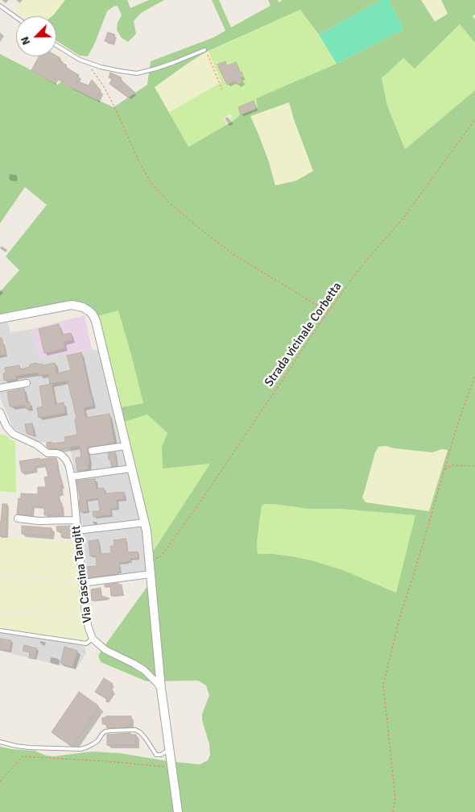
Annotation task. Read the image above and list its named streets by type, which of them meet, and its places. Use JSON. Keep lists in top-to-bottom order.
{
  "streets": {
    "street": ["Via Cascina Tangitt"],
    "path": ["Strada vicinale Corbetta"]
  },
  "north": "bottom left"
}
